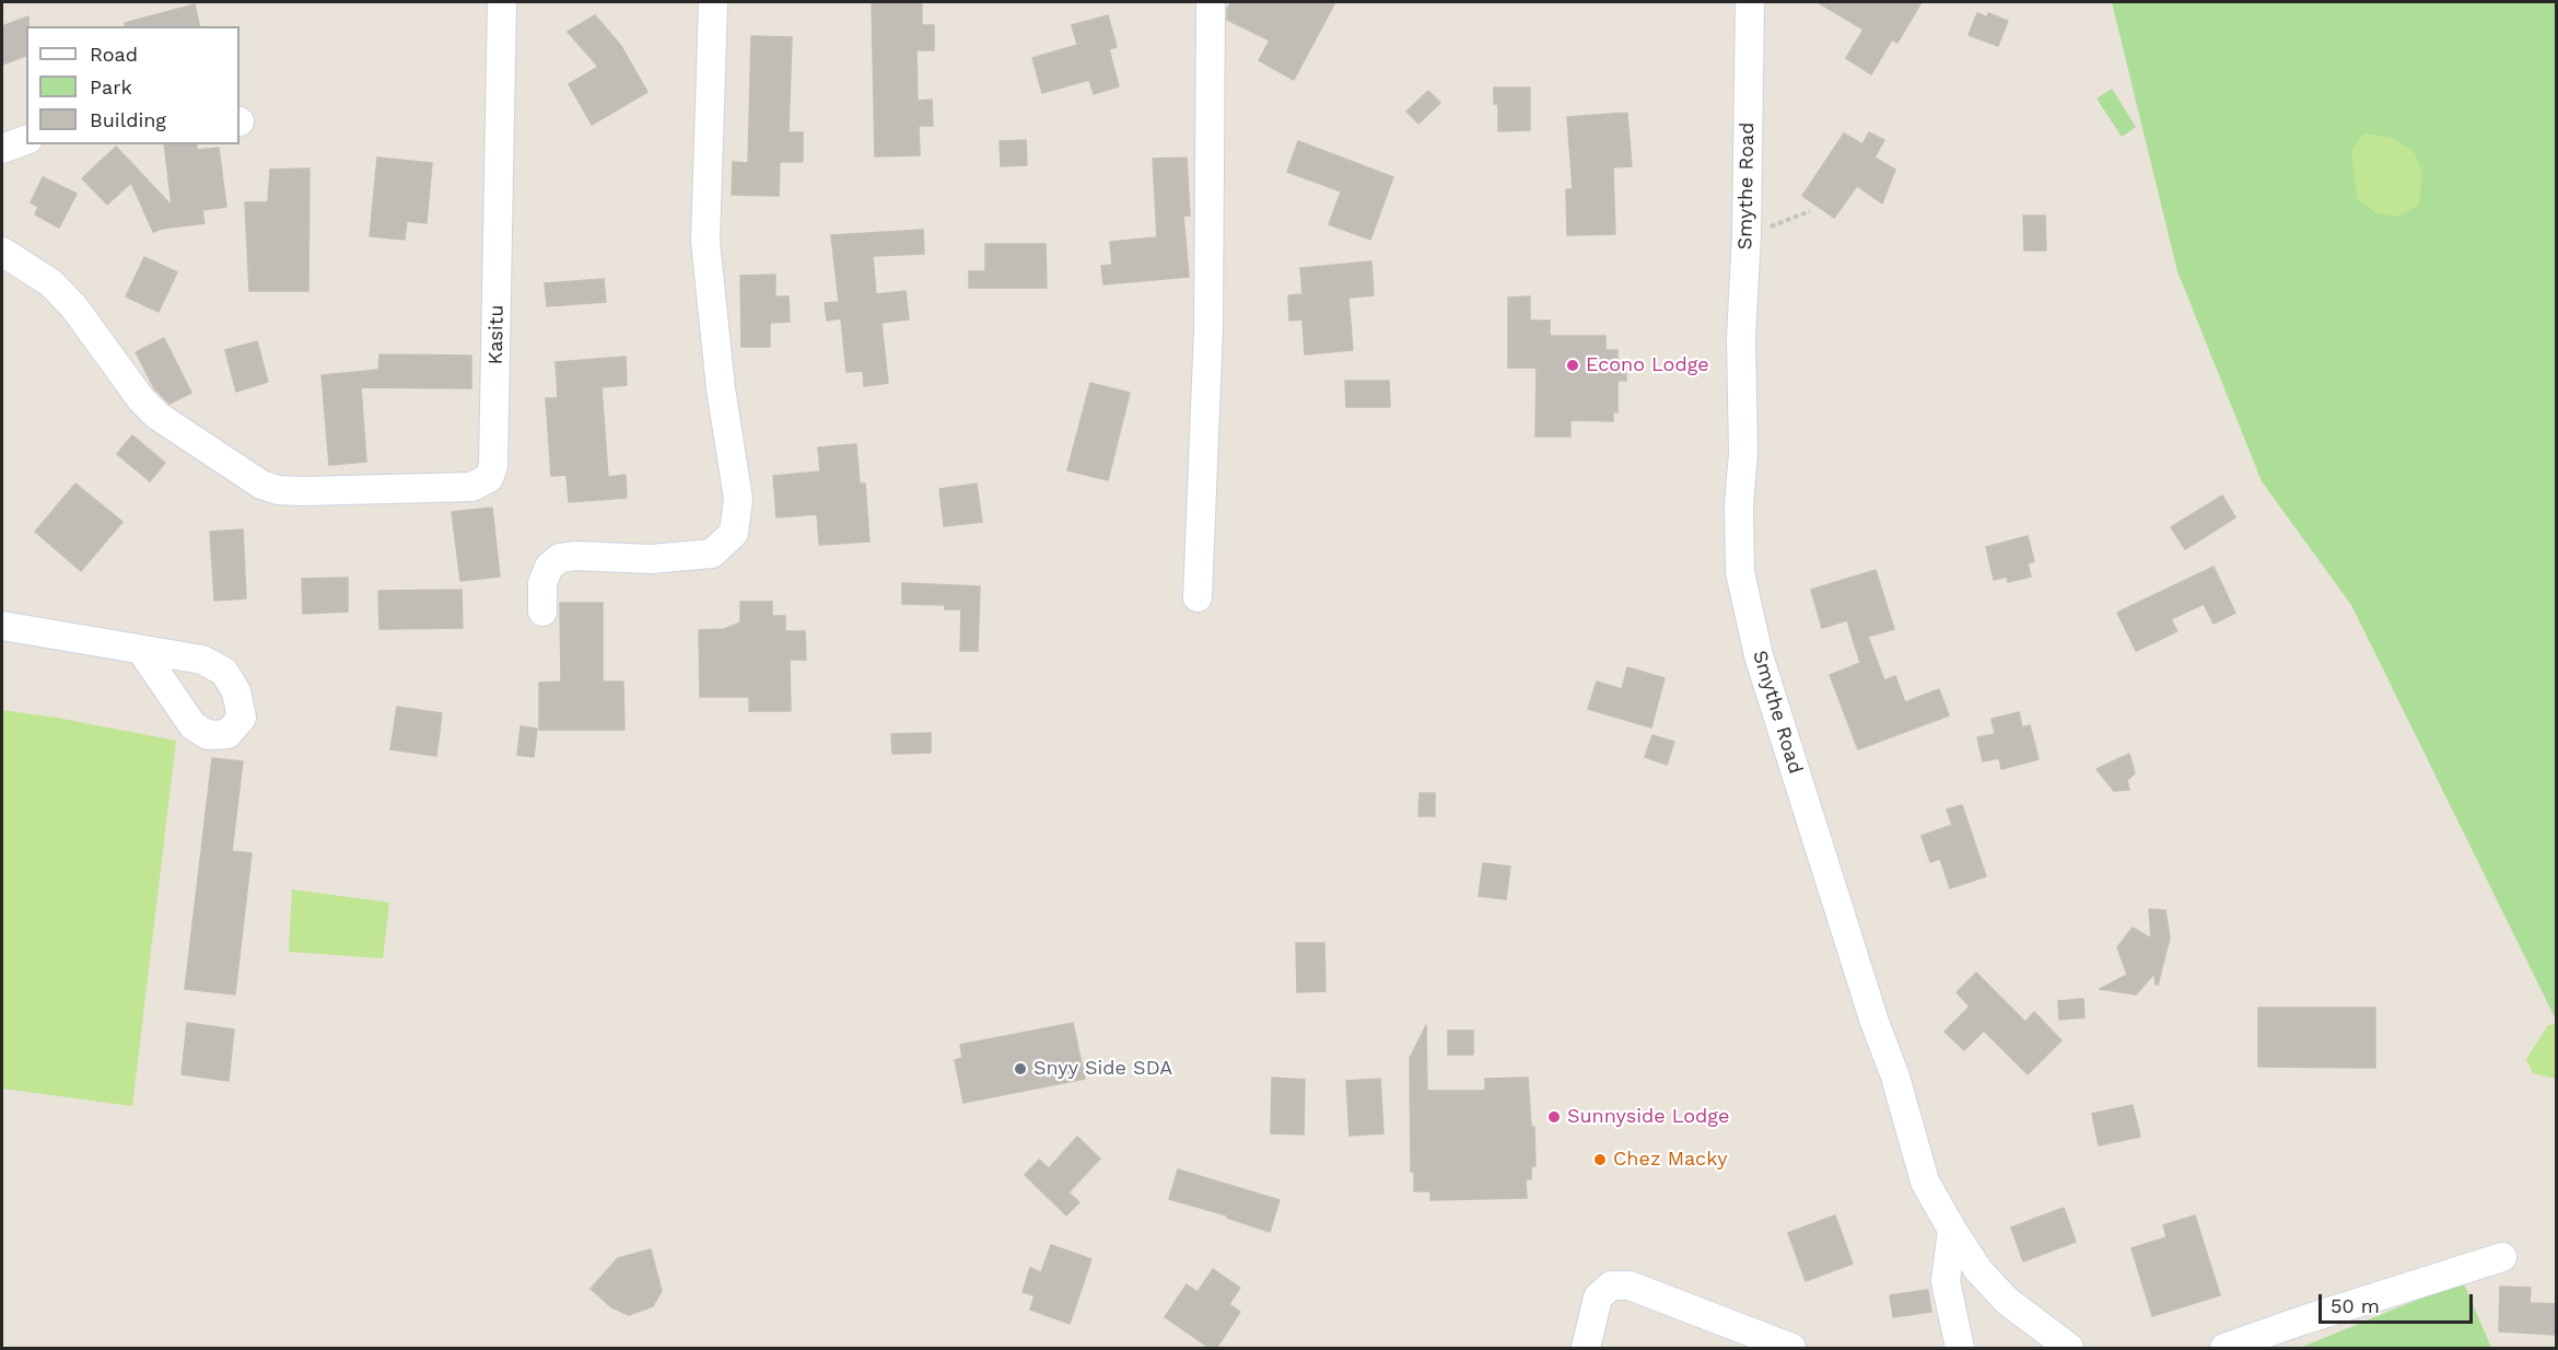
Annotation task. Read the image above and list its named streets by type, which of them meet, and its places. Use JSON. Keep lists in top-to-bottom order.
{
  "streets": {
    "street": ["Smythe Road", "Kasitu"]
  },
  "places": [
    "Econo Lodge",
    "Snyy Side SDA",
    "Sunnyside Lodge",
    "Chez Macky"
  ],
  "legend": ["Road", "Park", "Building"],
  "scale_bar": "50 m"
}
